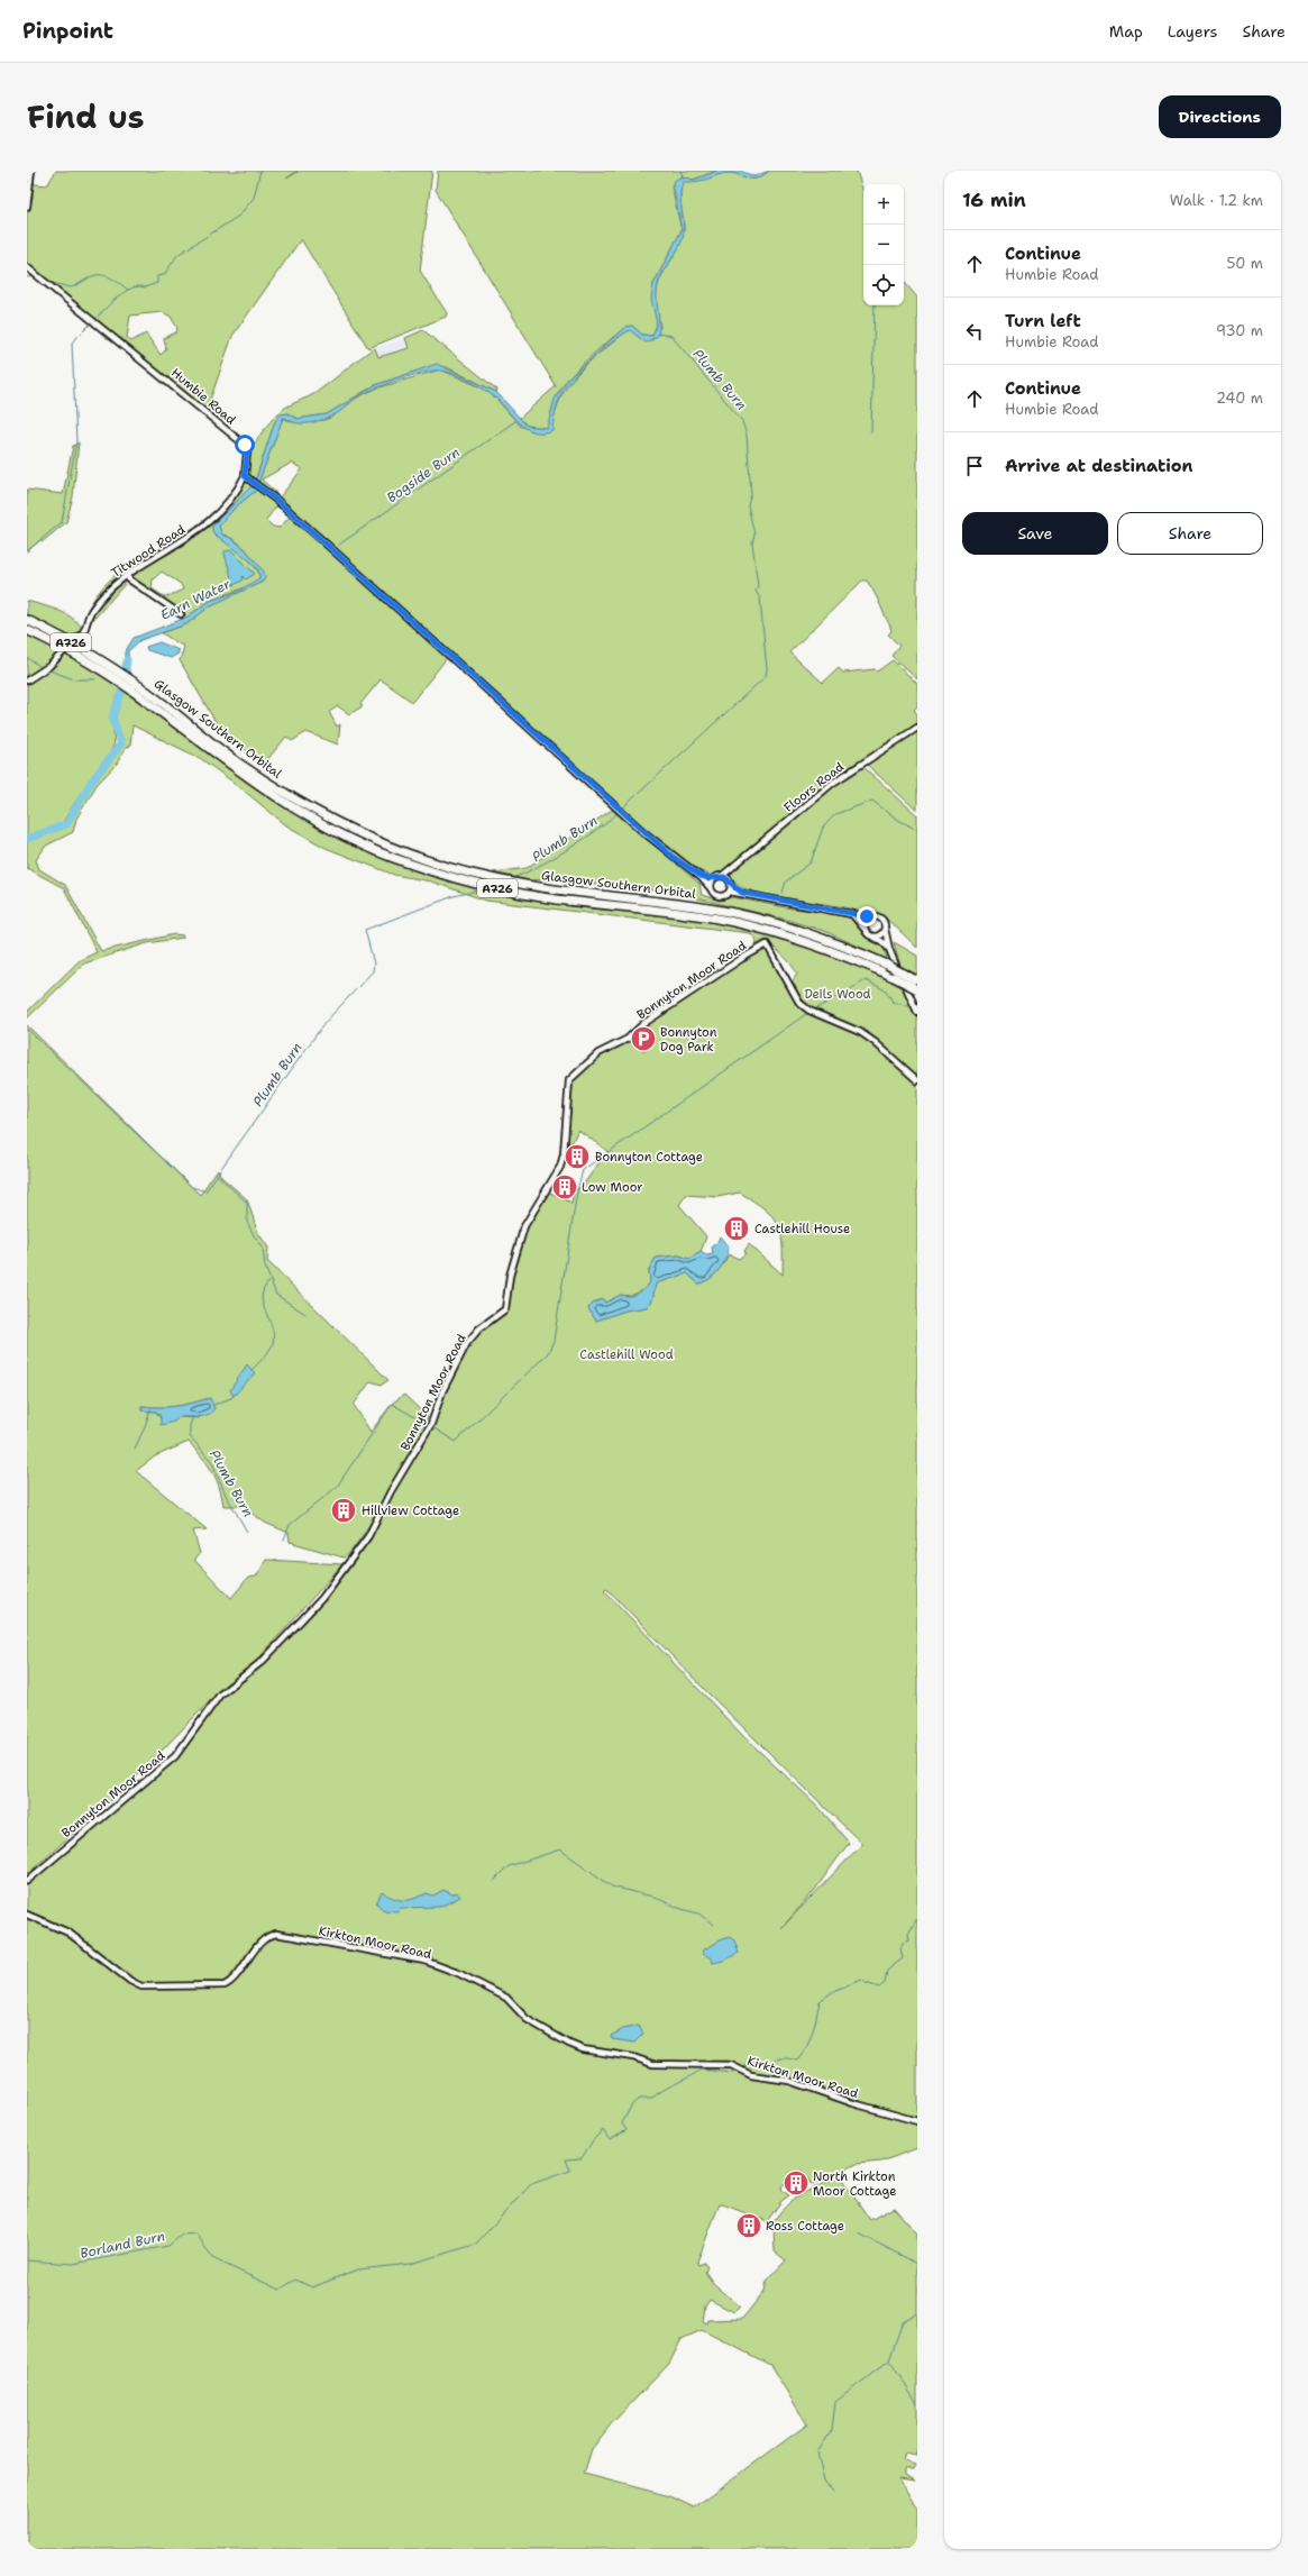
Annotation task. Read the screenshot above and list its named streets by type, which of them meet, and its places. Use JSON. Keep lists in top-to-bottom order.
{
  "streets": {
    "highway": ["A726", "Glasgow Southern Orbital"],
    "street": [
      "Humbie Road",
      "Titwood Road",
      "Floors Road",
      "Bonnyton Moor Road",
      "Kirkton Moor Road"
    ]
  },
  "crossings": [
    ["Humbie Road", "Titwood Road"]
  ],
  "water": [
    "Plumb Burn",
    "Bogside Burn",
    "Earn Water",
    "Borland Burn"
  ],
  "parks": ["Deils Wood", "Castlehill Wood"],
  "places": {
    "parking": ["Bonnyton Dog Park"],
    "building": [
      "Bonnyton Cottage",
      "Low Moor",
      "Castlehill House",
      "Hillview Cottage",
      "North Kirkton Moor Cottage",
      "Ross Cottage"
    ]
  },
  "page": {
    "header": "Pinpoint",
    "nav": ["Map", "Layers", "Share"],
    "title": "Find us",
    "buttons": [
      "Directions",
      ["Save", "Share"]
    ],
    "heading": ["16 min", "Walk · 1.2 km"],
    "map_buttons": ["+", "−"],
    "list": [
      ["Continue", "Humbie Road", "50 m"],
      ["Turn left", "Humbie Road", "930 m"],
      ["Continue", "Humbie Road", "240 m"],
      "Arrive at destination"
    ]
  }
}
